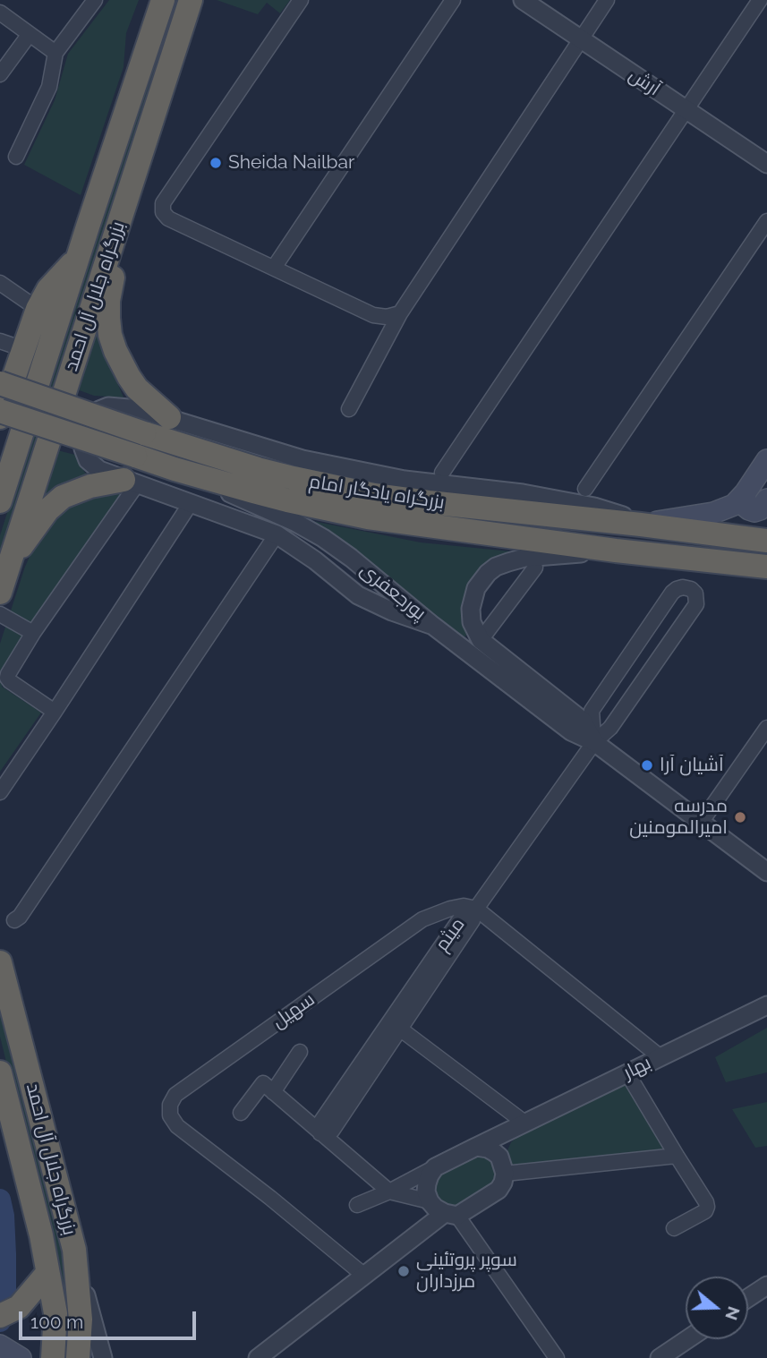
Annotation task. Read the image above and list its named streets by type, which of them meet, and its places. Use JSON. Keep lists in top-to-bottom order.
{
  "streets": {
    "highway": ["بزرگراه جلال آل احمد", "بزرگراه یادگار امام"],
    "street": [
      "آرش",
      "پورجعفری",
      "میثم",
      "سهیل",
      "بهار"
    ]
  },
  "crossings": [
    ["بزرگراه یادگار امام", "پورجعفری"],
    ["میثم", "سهیل"]
  ],
  "places": [
    "Sheida Nailbar",
    "آشیان آرا",
    "مدرسه امیرالمومنین",
    "سوپر پروتئینی مرزداران"
  ],
  "scale_bar": "100 m",
  "north": "right"
}
